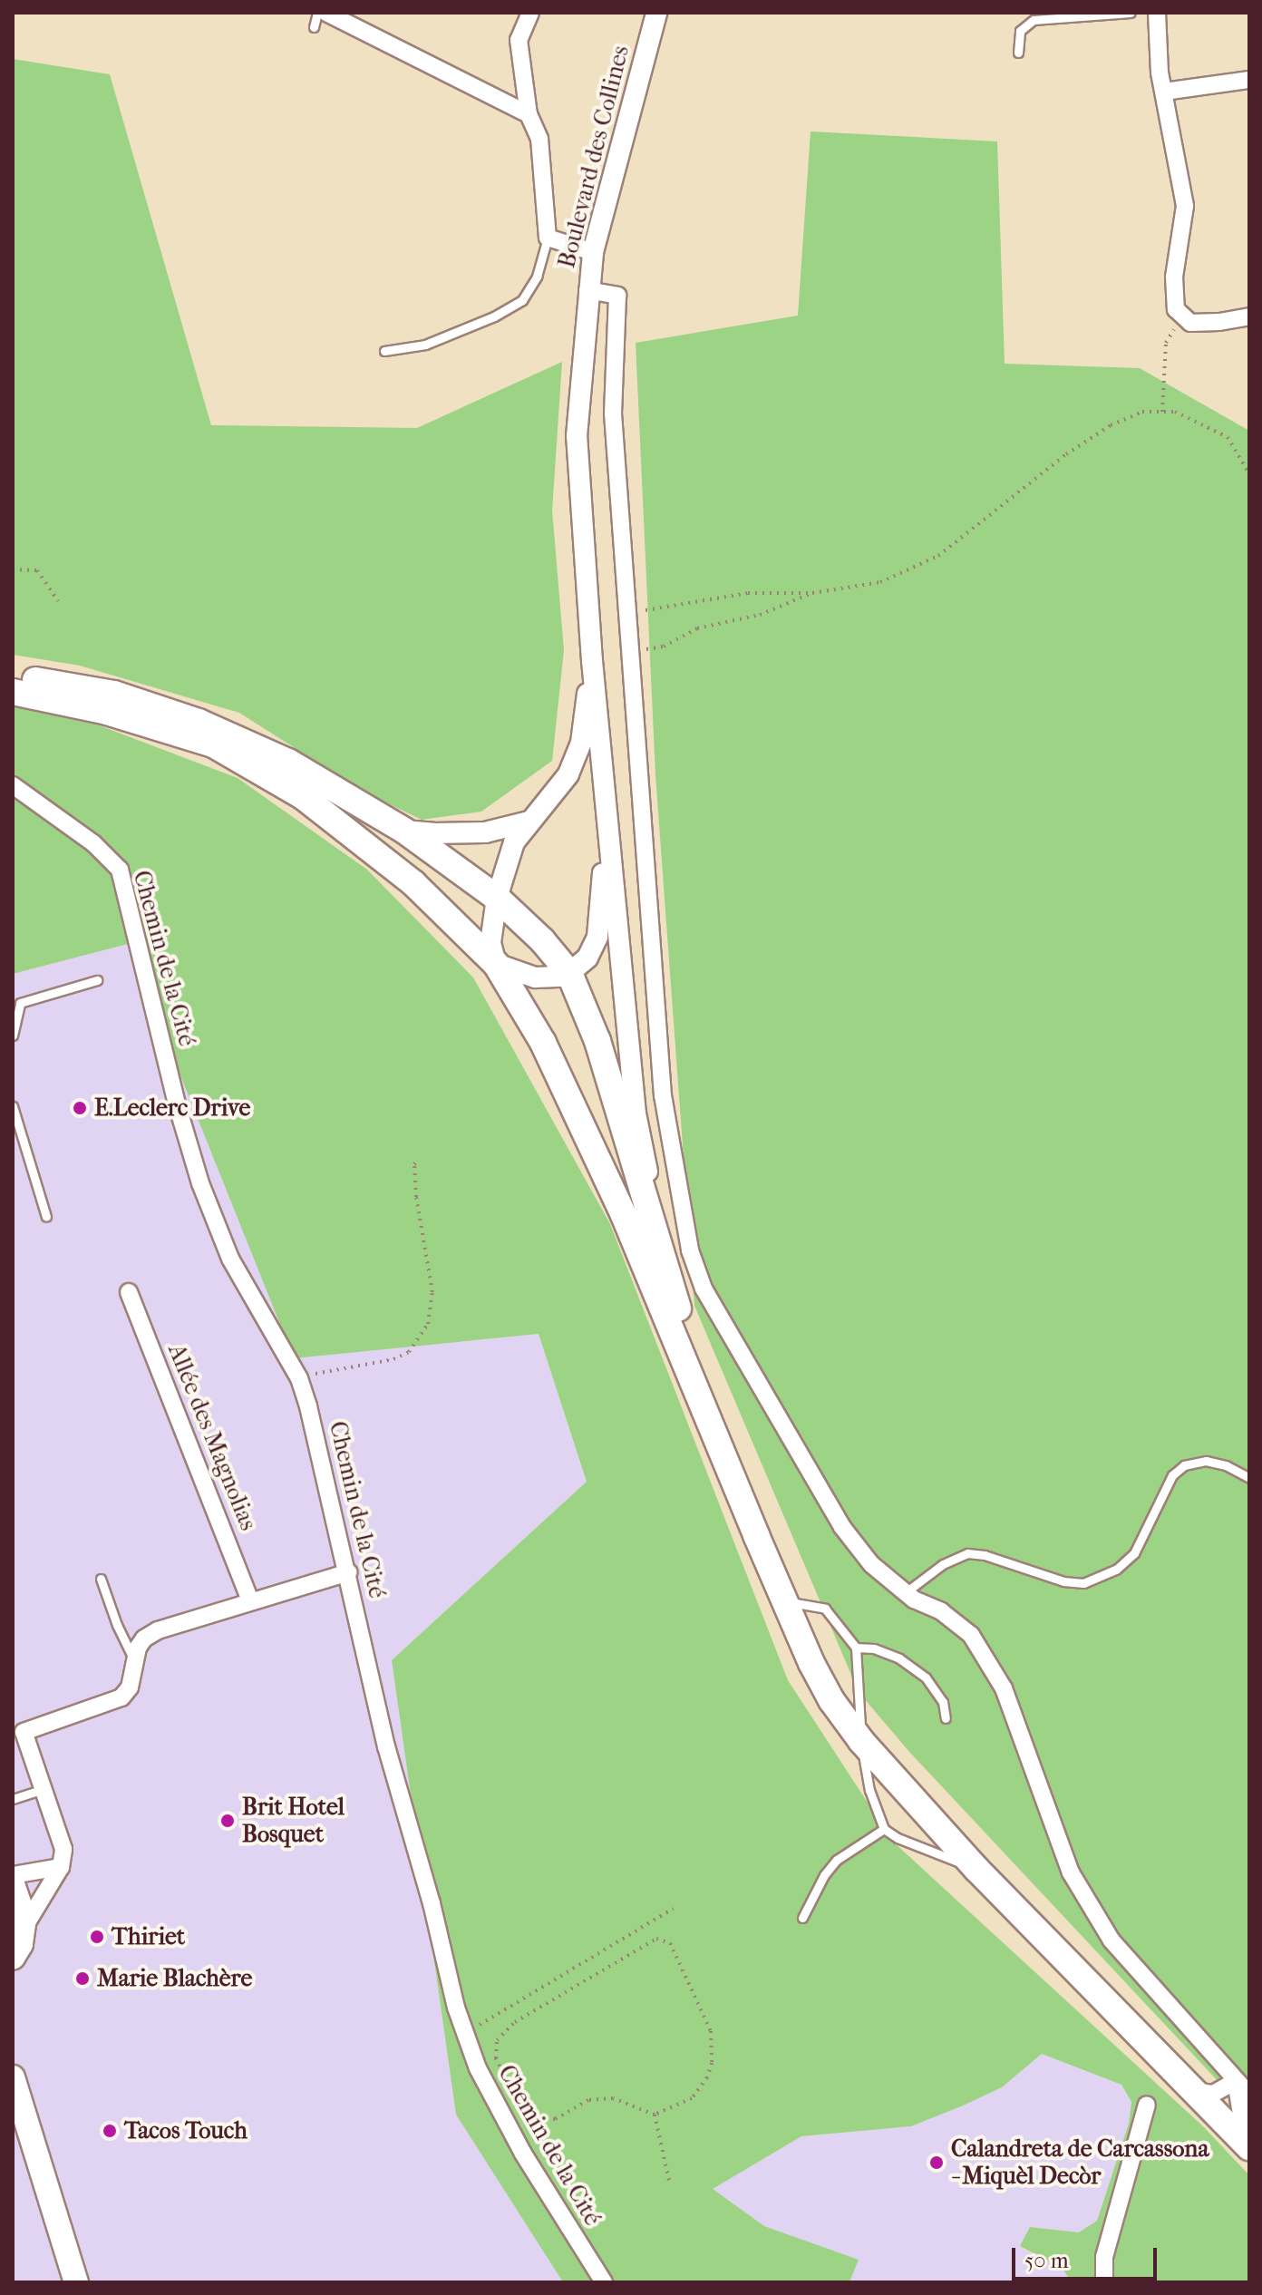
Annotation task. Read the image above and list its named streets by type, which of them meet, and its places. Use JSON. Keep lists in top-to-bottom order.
{
  "streets": {
    "street": ["Boulevard des Collines", "Chemin de la Cité", "Allée des Magnolias"]
  },
  "places": [
    "E.Leclerc Drive",
    "Brit Hotel Bosquet",
    "Thiriet",
    "Marie Blachère",
    "Tacos Touch",
    "Calandreta de Carcassona - Miquèl Decòr"
  ],
  "scale_bar": "50 m"
}
